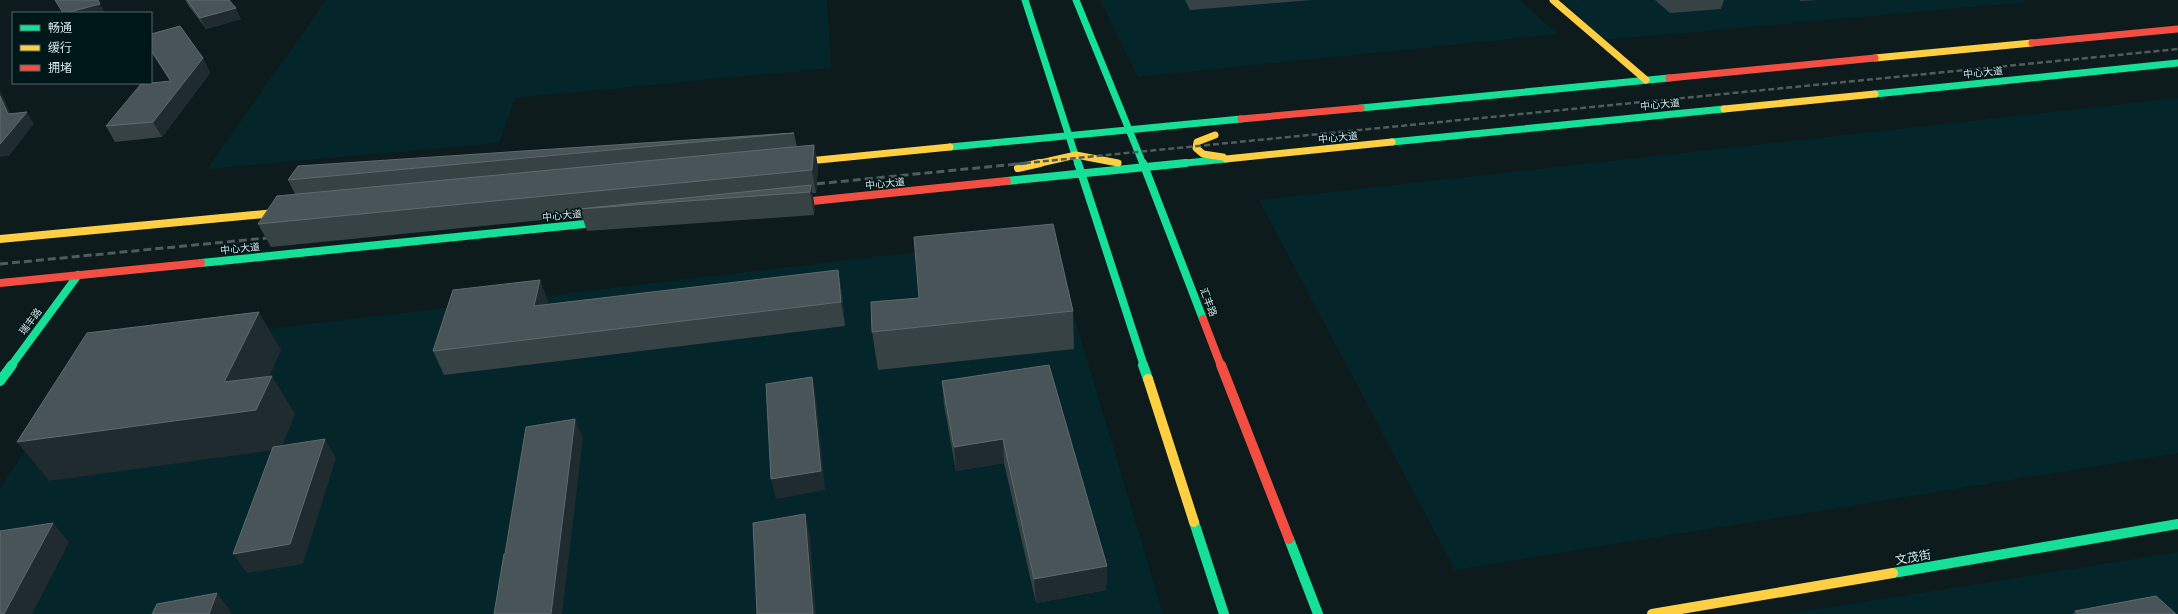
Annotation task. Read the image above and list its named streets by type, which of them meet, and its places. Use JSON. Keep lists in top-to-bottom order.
{
  "streets": {
    "main road": [
      "中心大道",
      "汇丰路",
      "瑞丰路",
      "文茂街"
    ]
  },
  "crossings": [
    ["中心大道", "汇丰路"],
    ["中心大道", "瑞丰路"]
  ],
  "legend": ["畅通", "缓行", "拥堵"]
}
